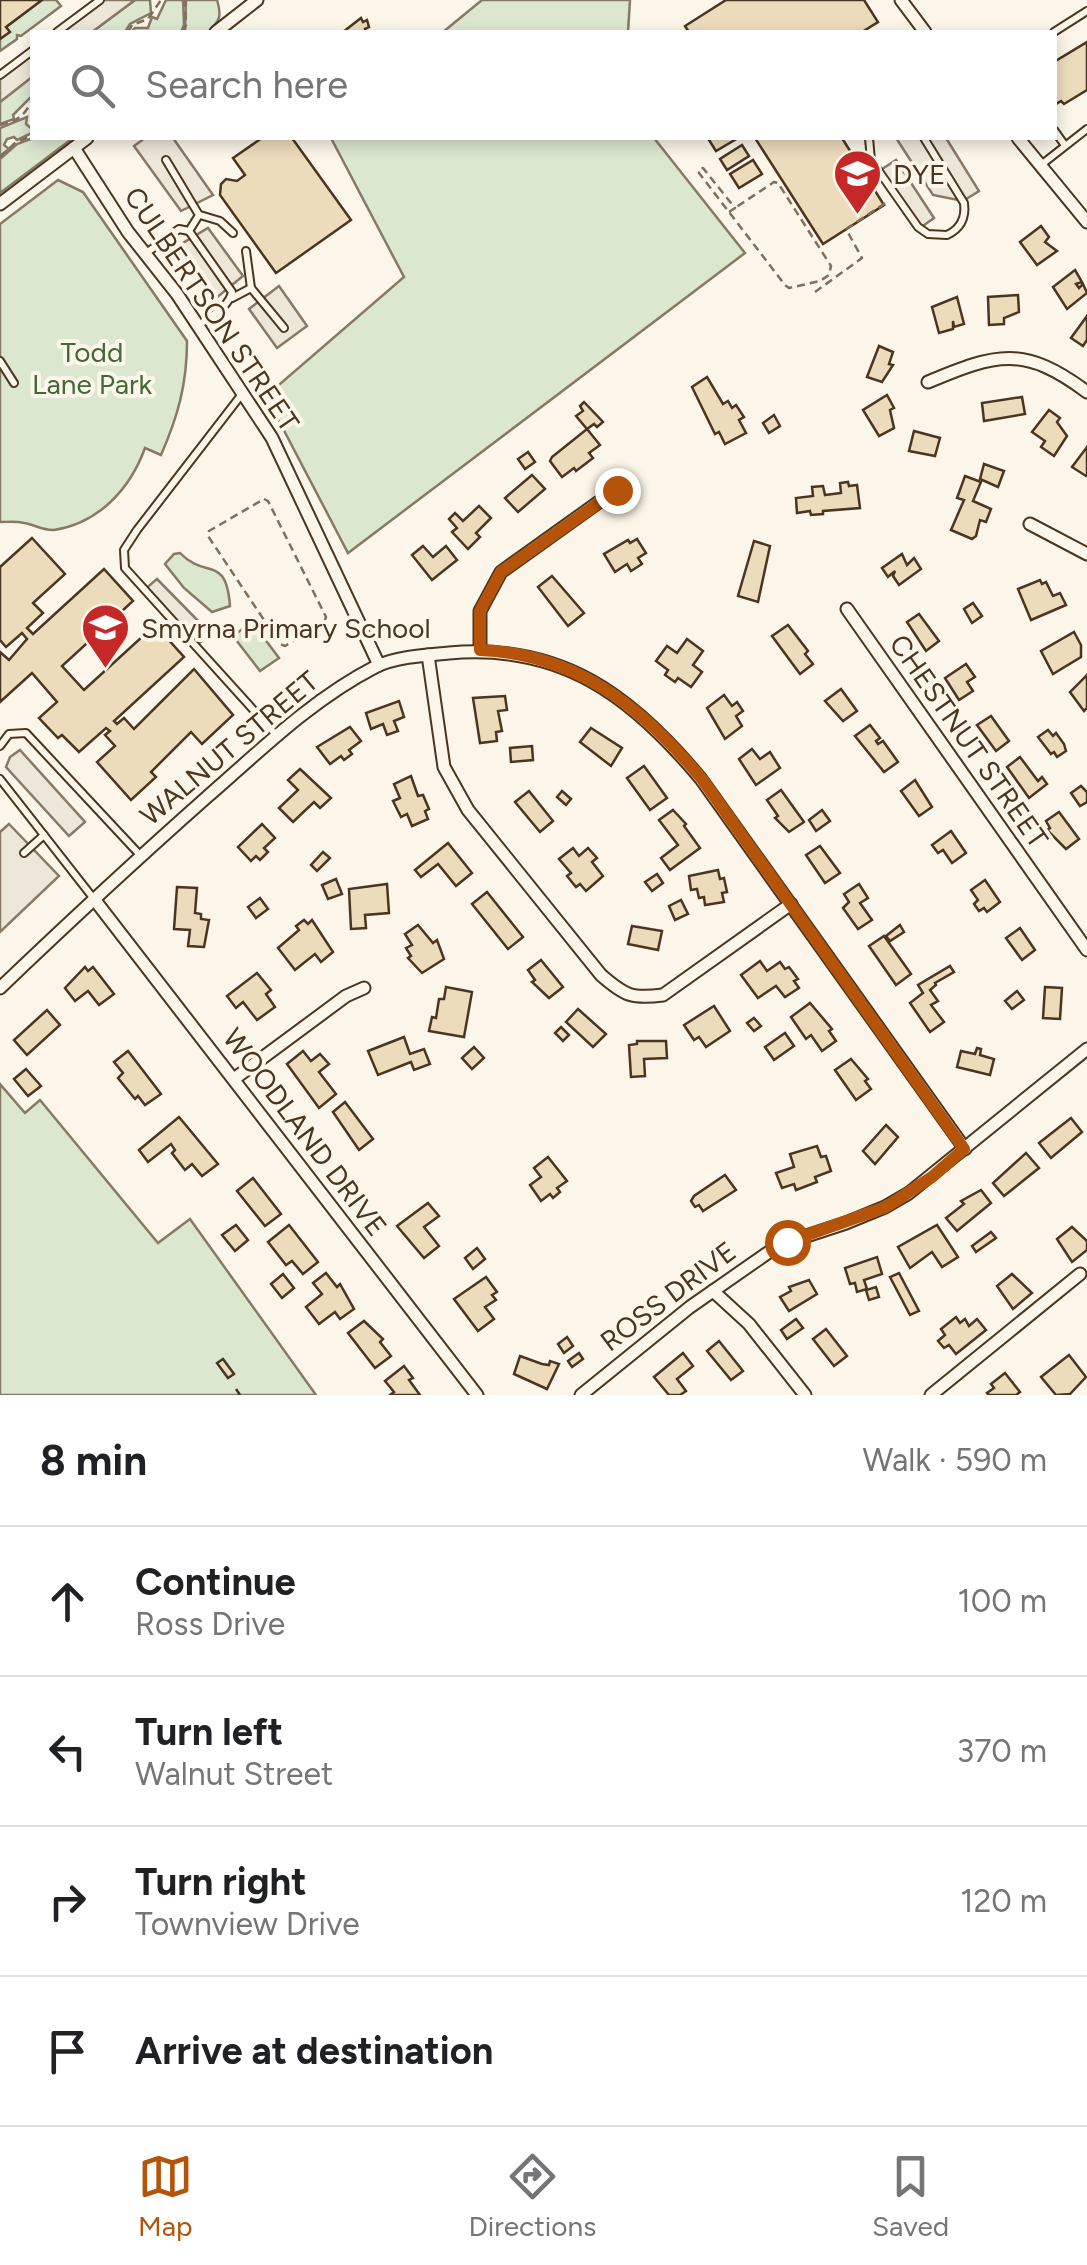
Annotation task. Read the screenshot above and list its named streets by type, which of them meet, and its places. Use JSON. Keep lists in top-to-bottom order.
{
  "streets": {
    "street": [
      "CULBERTSON STREET",
      "CHESTNUT STREET",
      "WALNUT STREET",
      "WOODLAND DRIVE",
      "ROSS DRIVE"
    ]
  },
  "crossings": [
    ["CULBERTSON STREET", "WALNUT STREET"],
    ["WALNUT STREET", "WOODLAND DRIVE"],
    ["WALNUT STREET", "ROSS DRIVE"]
  ],
  "parks": ["Todd Lane Park"],
  "places": {
    "school or university": ["DYE", "Smyrna Primary School"]
  },
  "page": {
    "search": "Search here",
    "heading": ["8 min", "Walk · 590 m"],
    "list": [
      ["Continue", "Ross Drive", "100 m"],
      ["Turn left", "Walnut Street", "370 m"],
      ["Turn right", "Townview Drive", "120 m"],
      "Arrive at destination"
    ],
    "nav": ["Map", "Directions", "Saved"]
  }
}
